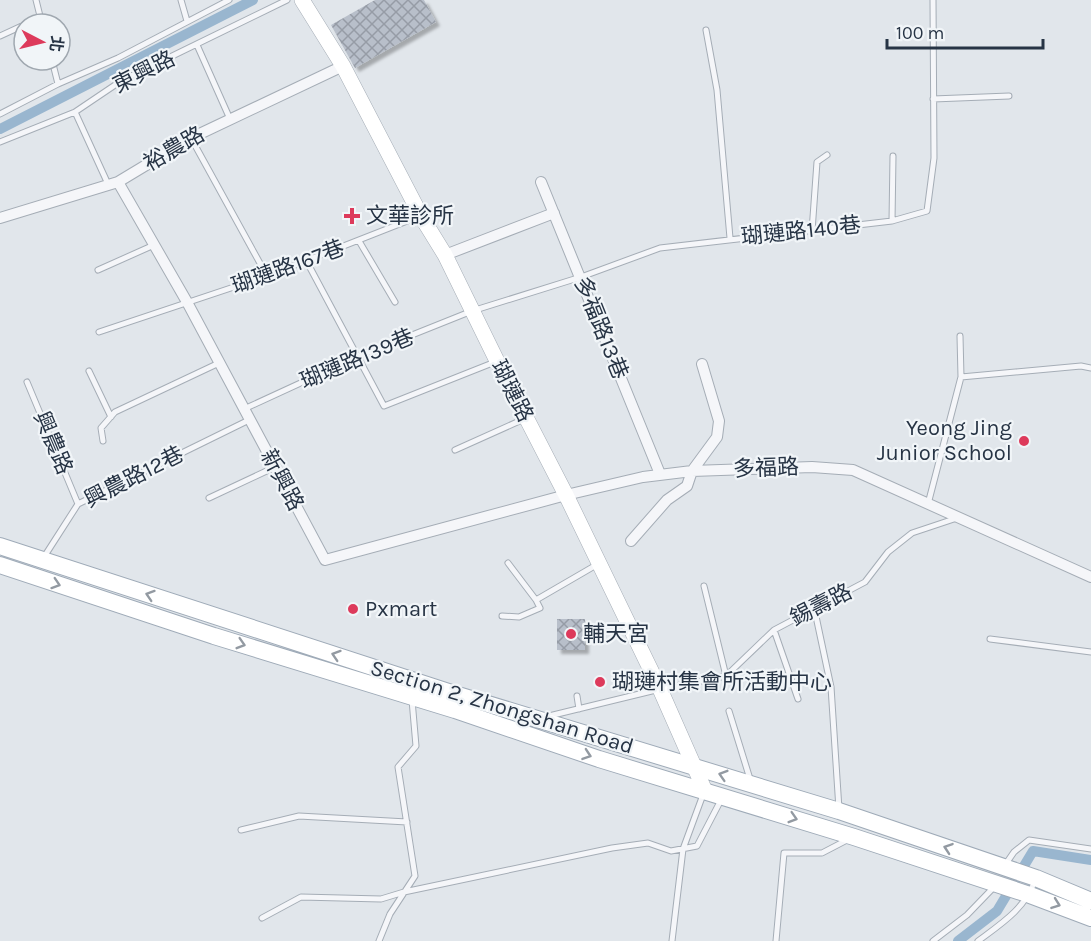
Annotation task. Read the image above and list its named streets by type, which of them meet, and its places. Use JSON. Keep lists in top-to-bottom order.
{
  "streets": {
    "main road": ["Section 2, Zhongshan Road"],
    "street": [
      "裕農路",
      "多福路13巷",
      "瑚璉路",
      "多福路",
      "新興路"
    ],
    "lane": [
      "東興路",
      "瑚璉路140巷",
      "瑚璉路167巷",
      "瑚璉路139巷",
      "興農路",
      "興農路12巷",
      "錫壽路"
    ]
  },
  "crossings": [
    ["東興路", "新興路"],
    ["裕農路", "瑚璉路"],
    ["裕農路", "新興路"],
    ["瑚璉路140巷", "多福路13巷"],
    ["瑚璉路140巷", "瑚璉路139巷"],
    ["瑚璉路140巷", "瑚璉路"],
    ["瑚璉路167巷", "瑚璉路"],
    ["瑚璉路167巷", "新興路"],
    ["多福路13巷", "多福路"],
    ["瑚璉路139巷", "瑚璉路"],
    ["瑚璉路139巷", "興農路12巷"],
    ["瑚璉路139巷", "新興路"],
    ["瑚璉路", "多福路"],
    ["瑚璉路", "新興路"],
    ["瑚璉路", "Section 2, Zhongshan Road"],
    ["興農路", "興農路12巷"],
    ["多福路", "新興路"],
    ["多福路", "錫壽路"],
    ["興農路12巷", "新興路"],
    ["興農路12巷", "Section 2, Zhongshan Road"]
  ],
  "places": {
    "health": ["文華診所"],
    "other": [
      "Yeong Jing Junior School",
      "Pxmart",
      "輔天宮",
      "瑚璉村集會所活動中心"
    ]
  },
  "scale_bar": "100 m",
  "north": "right"
}
